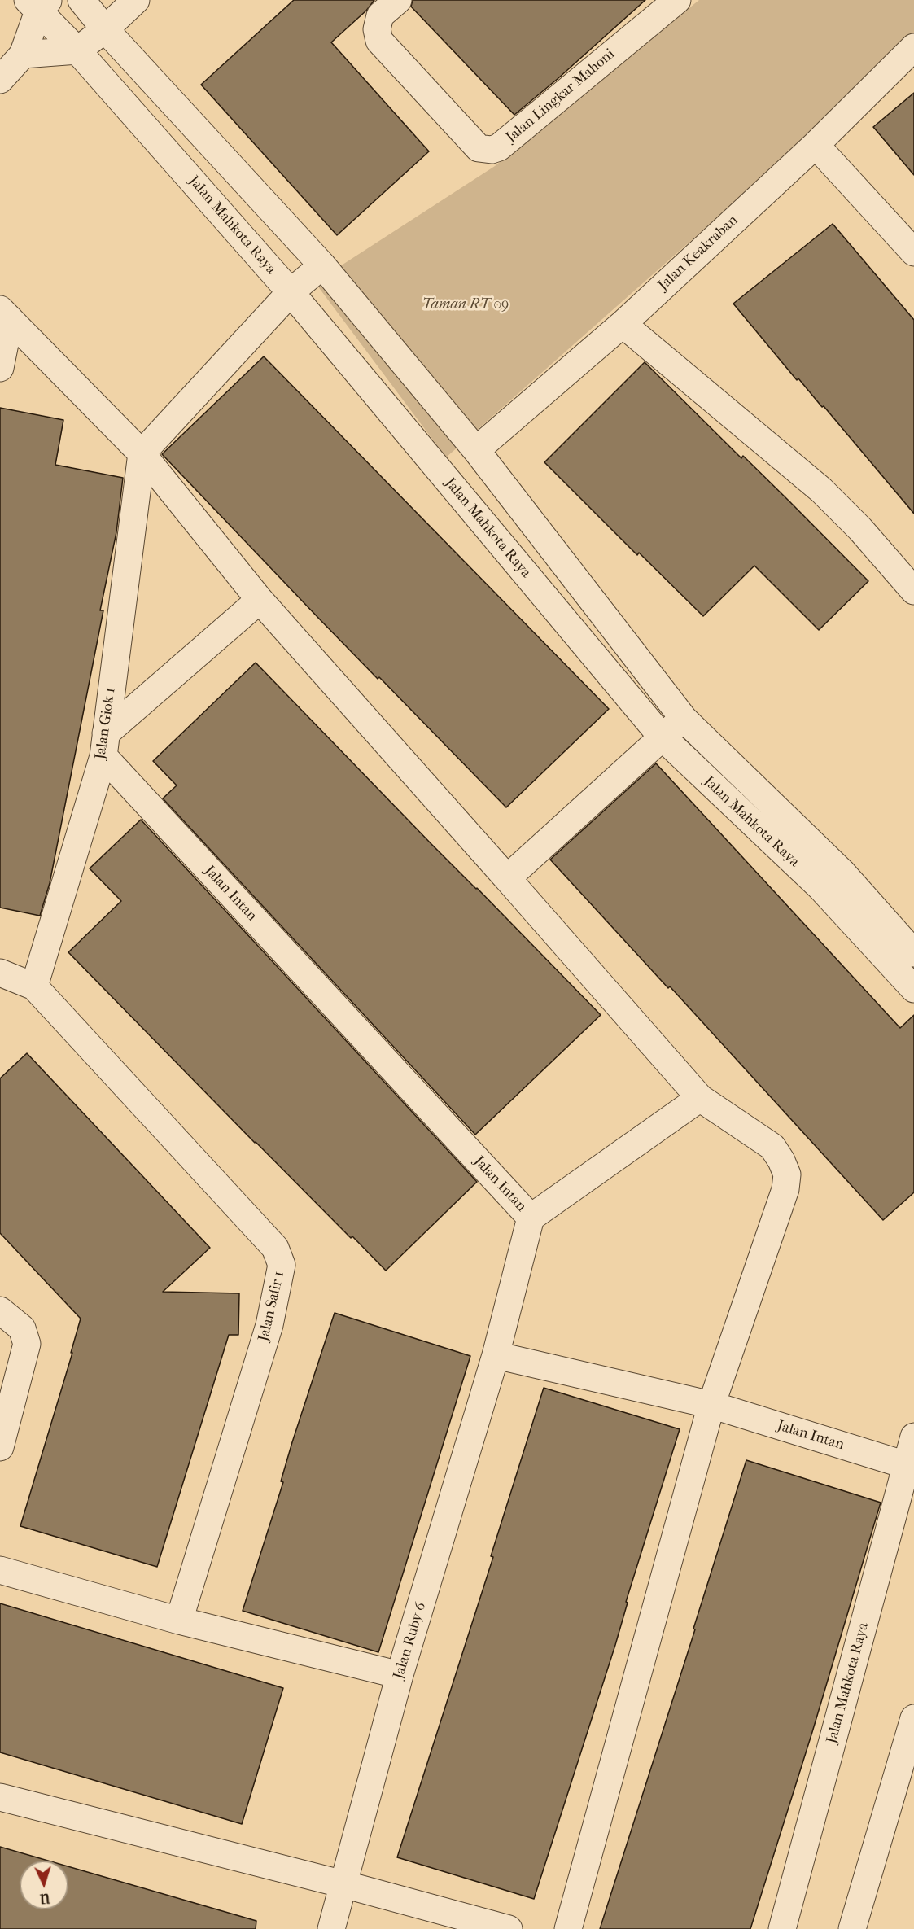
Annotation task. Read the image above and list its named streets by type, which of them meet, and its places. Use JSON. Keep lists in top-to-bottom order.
{
  "streets": {
    "street": [
      "Jalan Lingkar Mahoni",
      "Jalan Mahkota Raya",
      "Jalan Keakraban",
      "Jalan Giok 1",
      "Jalan Intan",
      "Jalan Safir 1",
      "Jalan Ruby 6"
    ]
  },
  "crossings": [
    ["Jalan Mahkota Raya", "Jalan Keakraban"],
    ["Jalan Mahkota Raya", "Jalan Intan"],
    ["Jalan Giok 1", "Jalan Intan"],
    ["Jalan Giok 1", "Jalan Safir 1"],
    ["Jalan Intan", "Jalan Ruby 6"]
  ],
  "parks": ["Taman RT 09"],
  "north": "bottom"
}
